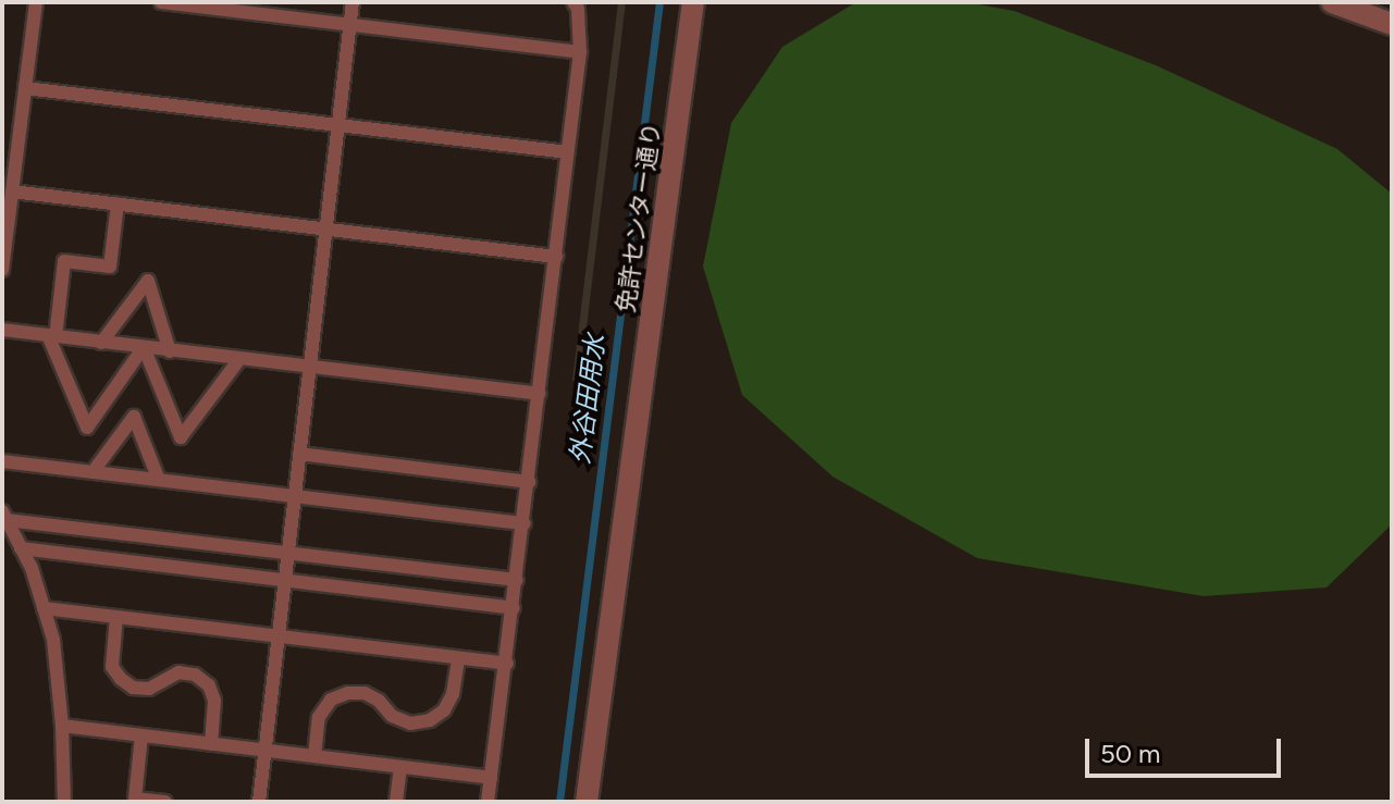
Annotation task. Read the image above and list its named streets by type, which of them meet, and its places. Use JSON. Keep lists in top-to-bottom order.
{
  "streets": {
    "street": ["免許センター通り"]
  },
  "water": ["外谷田用水"],
  "scale_bar": "50 m"
}
